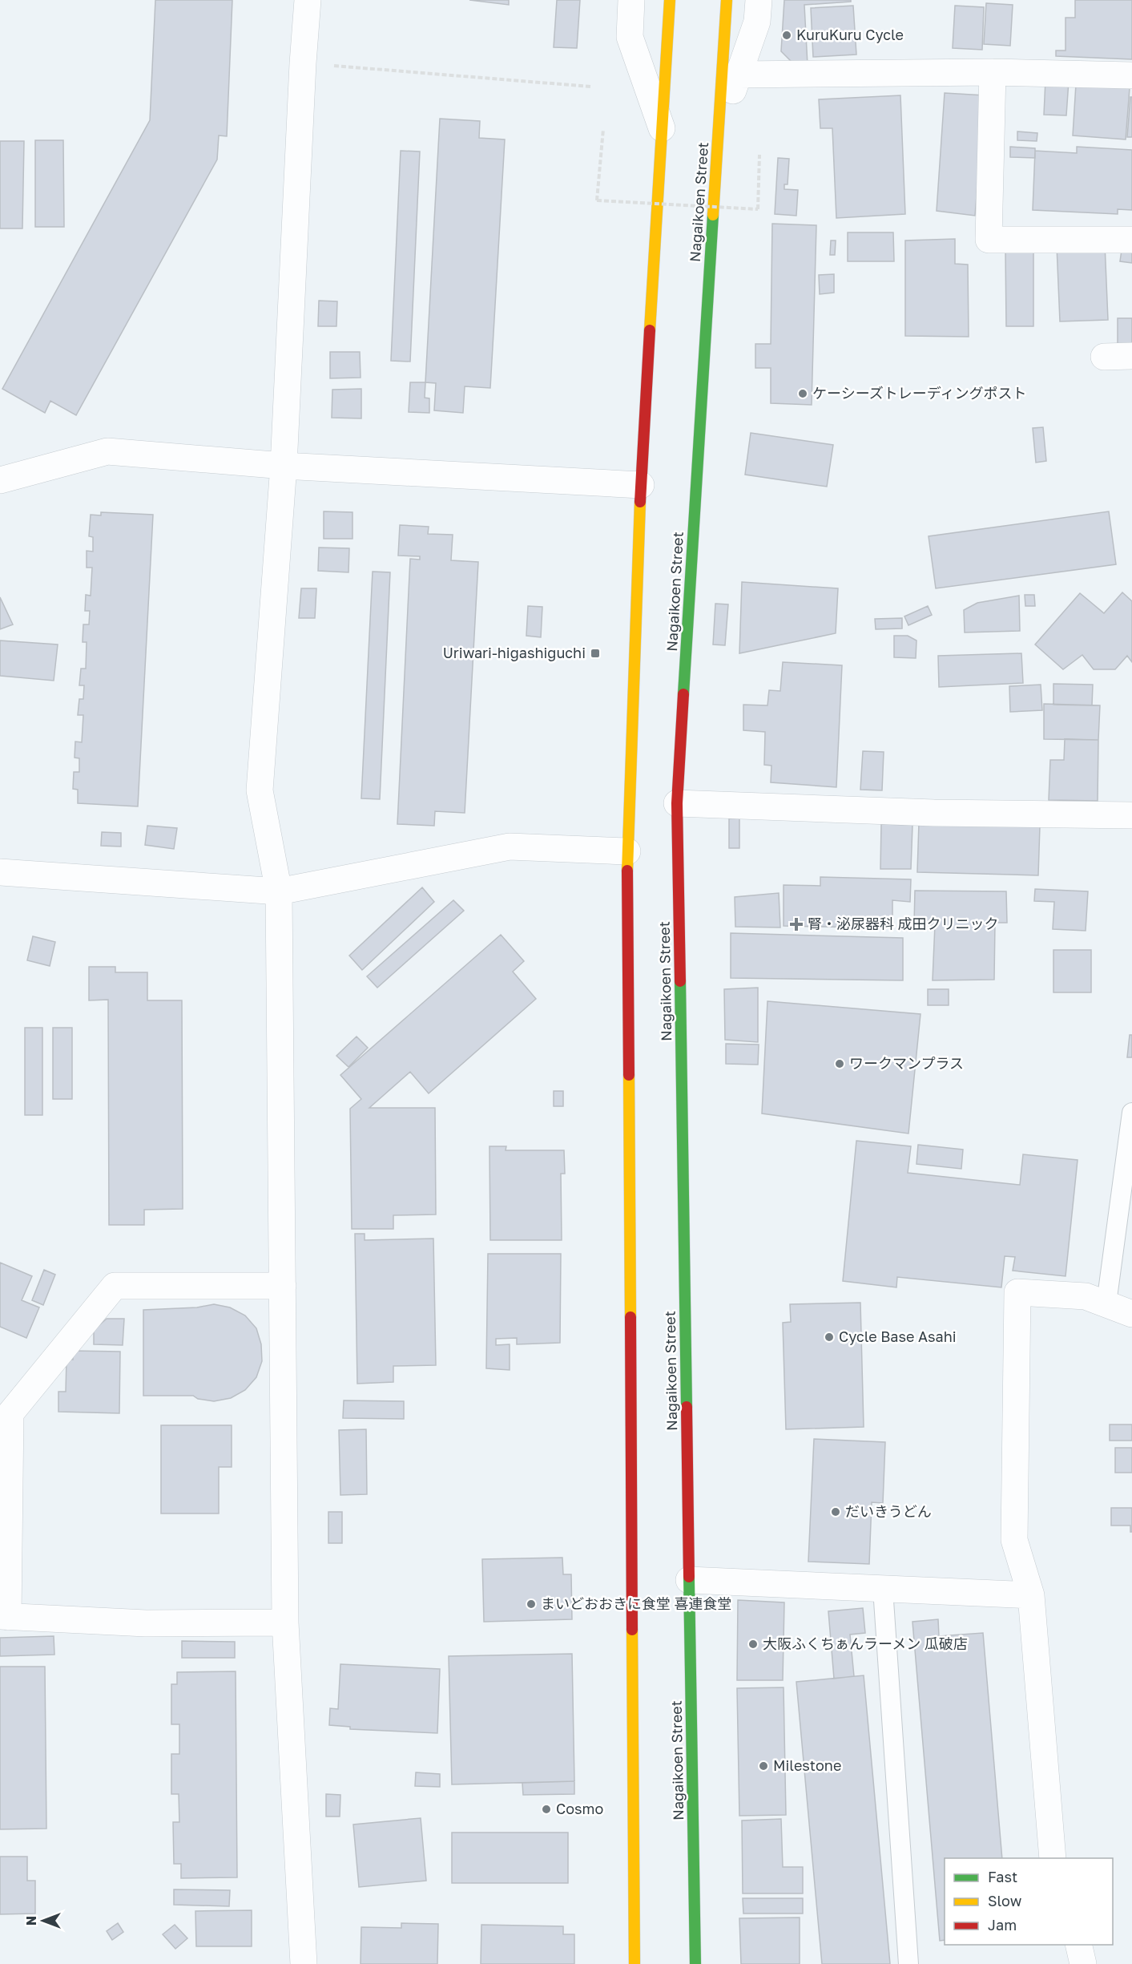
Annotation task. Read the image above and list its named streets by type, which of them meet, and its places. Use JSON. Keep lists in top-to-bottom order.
{
  "streets": {
    "main road": ["Nagaikoen Street"]
  },
  "places": {
    "other": [
      "KuruKuru Cycle",
      "ケーシーズトレーディングポスト",
      "ワークマンプラス",
      "Cycle Base Asahi",
      "だいきうどん",
      "まいどおおきに食堂 喜連食堂",
      "大阪ふくちぁんラーメン 瓜破店",
      "Milestone",
      "Cosmo"
    ],
    "transit": ["Uriwari-higashiguchi"],
    "health": ["腎・泌尿器科 成田クリニック"]
  },
  "legend": ["Fast", "Slow", "Jam"],
  "north": "left"
}
